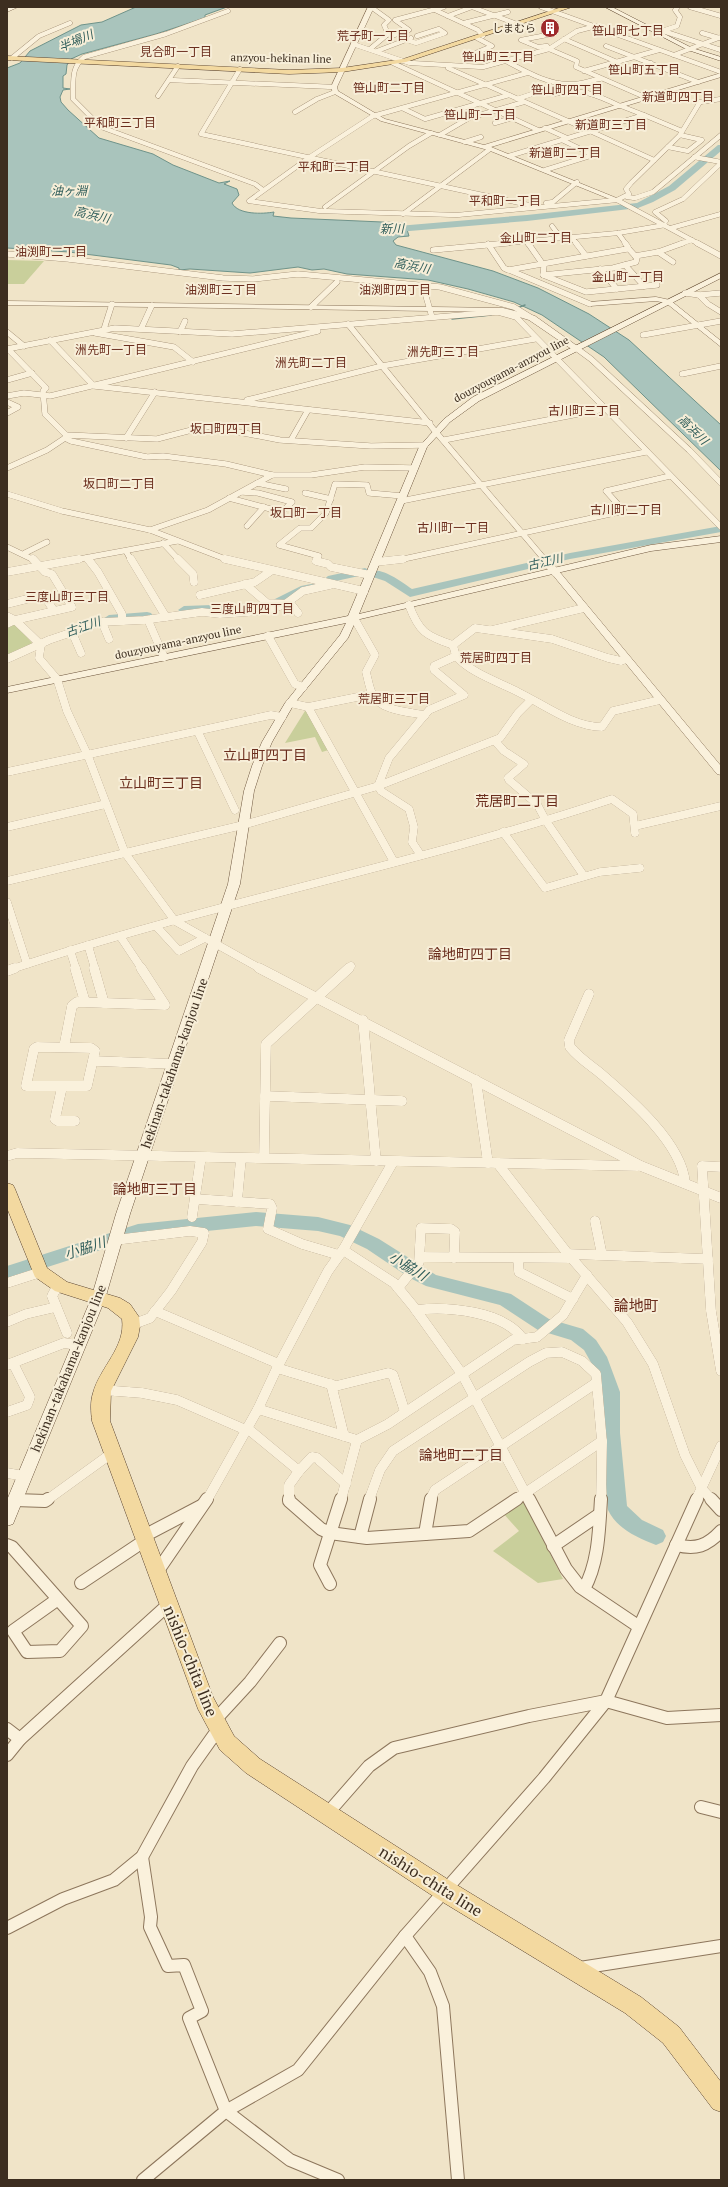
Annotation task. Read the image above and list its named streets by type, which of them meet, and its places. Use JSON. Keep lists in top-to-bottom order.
{
  "streets": {
    "main road": [
      "anzyou-hekinan line",
      "douzyouyama-anzyou line",
      "hekinan-takahama-kanjou line",
      "nishio-chita line"
    ]
  },
  "crossings": [
    ["douzyouyama-anzyou line", "hekinan-takahama-kanjou line"]
  ],
  "districts": [
    "笹山町七丁目",
    "荒子町一丁目",
    "見合町一丁目",
    "笹山町三丁目",
    "笹山町五丁目",
    "笹山町二丁目",
    "笹山町四丁目",
    "新道町四丁目",
    "笹山町一丁目",
    "平和町三丁目",
    "新道町三丁目",
    "新道町二丁目",
    "平和町二丁目",
    "平和町一丁目",
    "金山町二丁目",
    "油渕町二丁目",
    "金山町一丁目",
    "油渕町三丁目",
    "油渕町四丁目",
    "洲先町一丁目",
    "洲先町三丁目",
    "洲先町二丁目",
    "古川町三丁目",
    "坂口町四丁目",
    "坂口町二丁目",
    "古川町二丁目",
    "坂口町一丁目",
    "古川町一丁目",
    "三度山町三丁目",
    "三度山町四丁目",
    "荒居町四丁目",
    "荒居町三丁目",
    "立山町四丁目",
    "立山町三丁目",
    "荒居町二丁目",
    "論地町四丁目",
    "論地町三丁目",
    "論地町",
    "論地町二丁目"
  ],
  "water": [
    "半場川",
    "油ヶ淵",
    "高浜川",
    "新川",
    "古江川",
    "小脇川"
  ],
  "places": {
    "building": ["しまむら"]
  }
}
